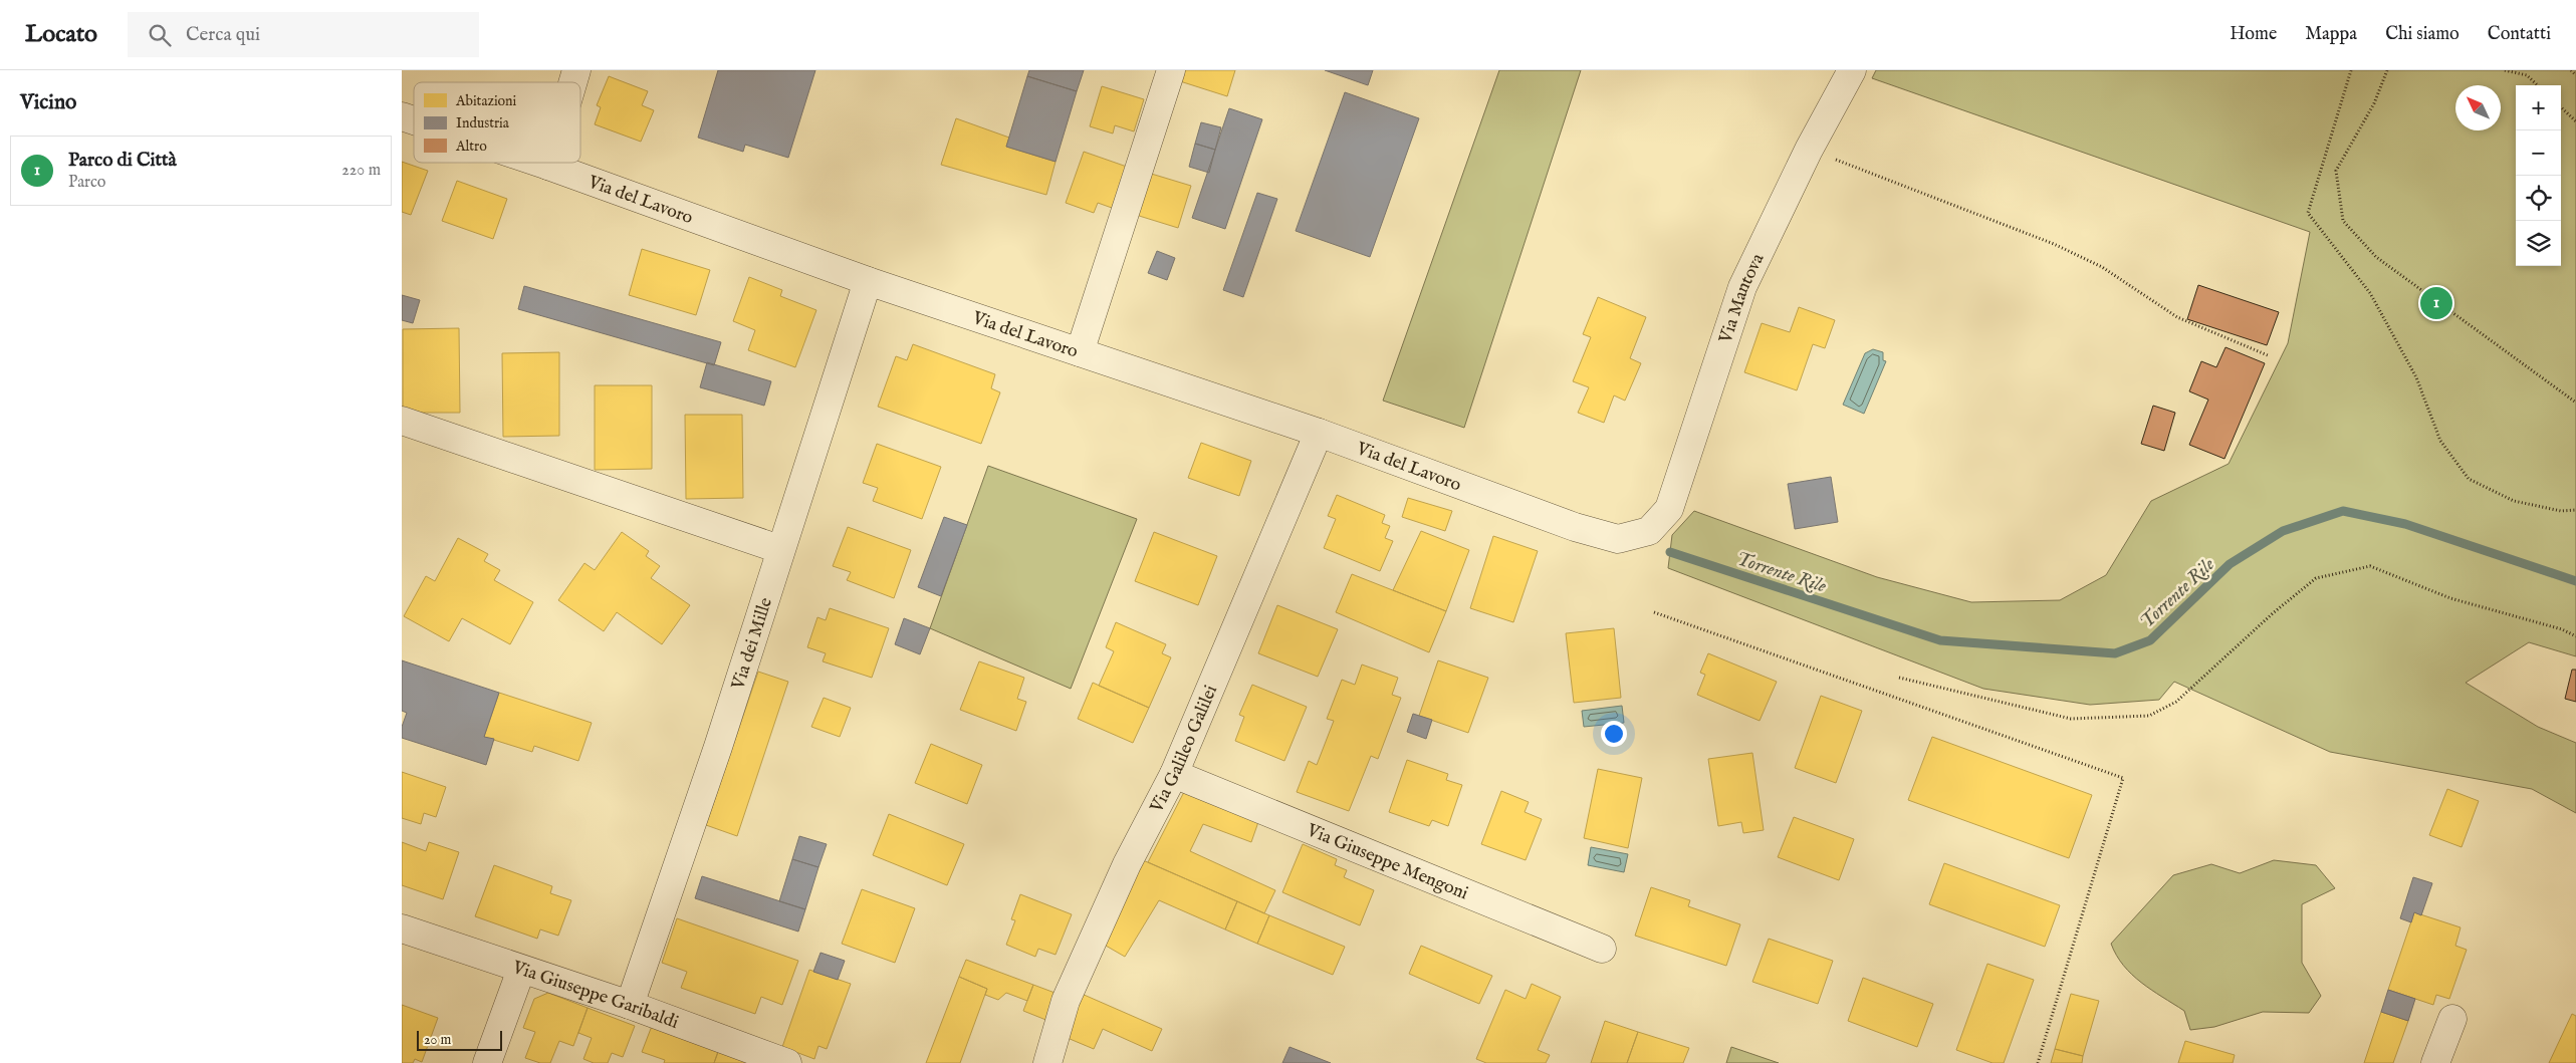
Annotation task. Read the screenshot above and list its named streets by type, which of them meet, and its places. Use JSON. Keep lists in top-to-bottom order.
{
  "streets": {
    "street": [
      "Via del Lavoro",
      "Via Mantova",
      "Via dei Mille",
      "Via Galileo Galilei",
      "Via Giuseppe Mengoni",
      "Via Giuseppe Garibaldi"
    ]
  },
  "crossings": [
    ["Via del Lavoro", "Via Mantova"],
    ["Via del Lavoro", "Via dei Mille"],
    ["Via del Lavoro", "Via Galileo Galilei"],
    ["Via dei Mille", "Via Giuseppe Garibaldi"],
    ["Via Galileo Galilei", "Via Giuseppe Mengoni"]
  ],
  "water": ["Torrente Rile"],
  "legend": ["Abitazioni", "Industria", "Altro"],
  "scale_bar": "20 m",
  "north": "top left",
  "page": {
    "header": "Locato",
    "search": "Cerca qui",
    "nav": [
      "Home",
      "Mappa",
      "Chi siamo",
      "Contatti"
    ],
    "heading": "Vicino",
    "map_buttons": ["+", "−"],
    "list": [
      {
        "mark": "1",
        "name": "Parco di Città",
        "note": "Parco",
        "value": "220 m"
      }
    ],
    "pins": "1",
    "scale": "20 m"
  }
}
